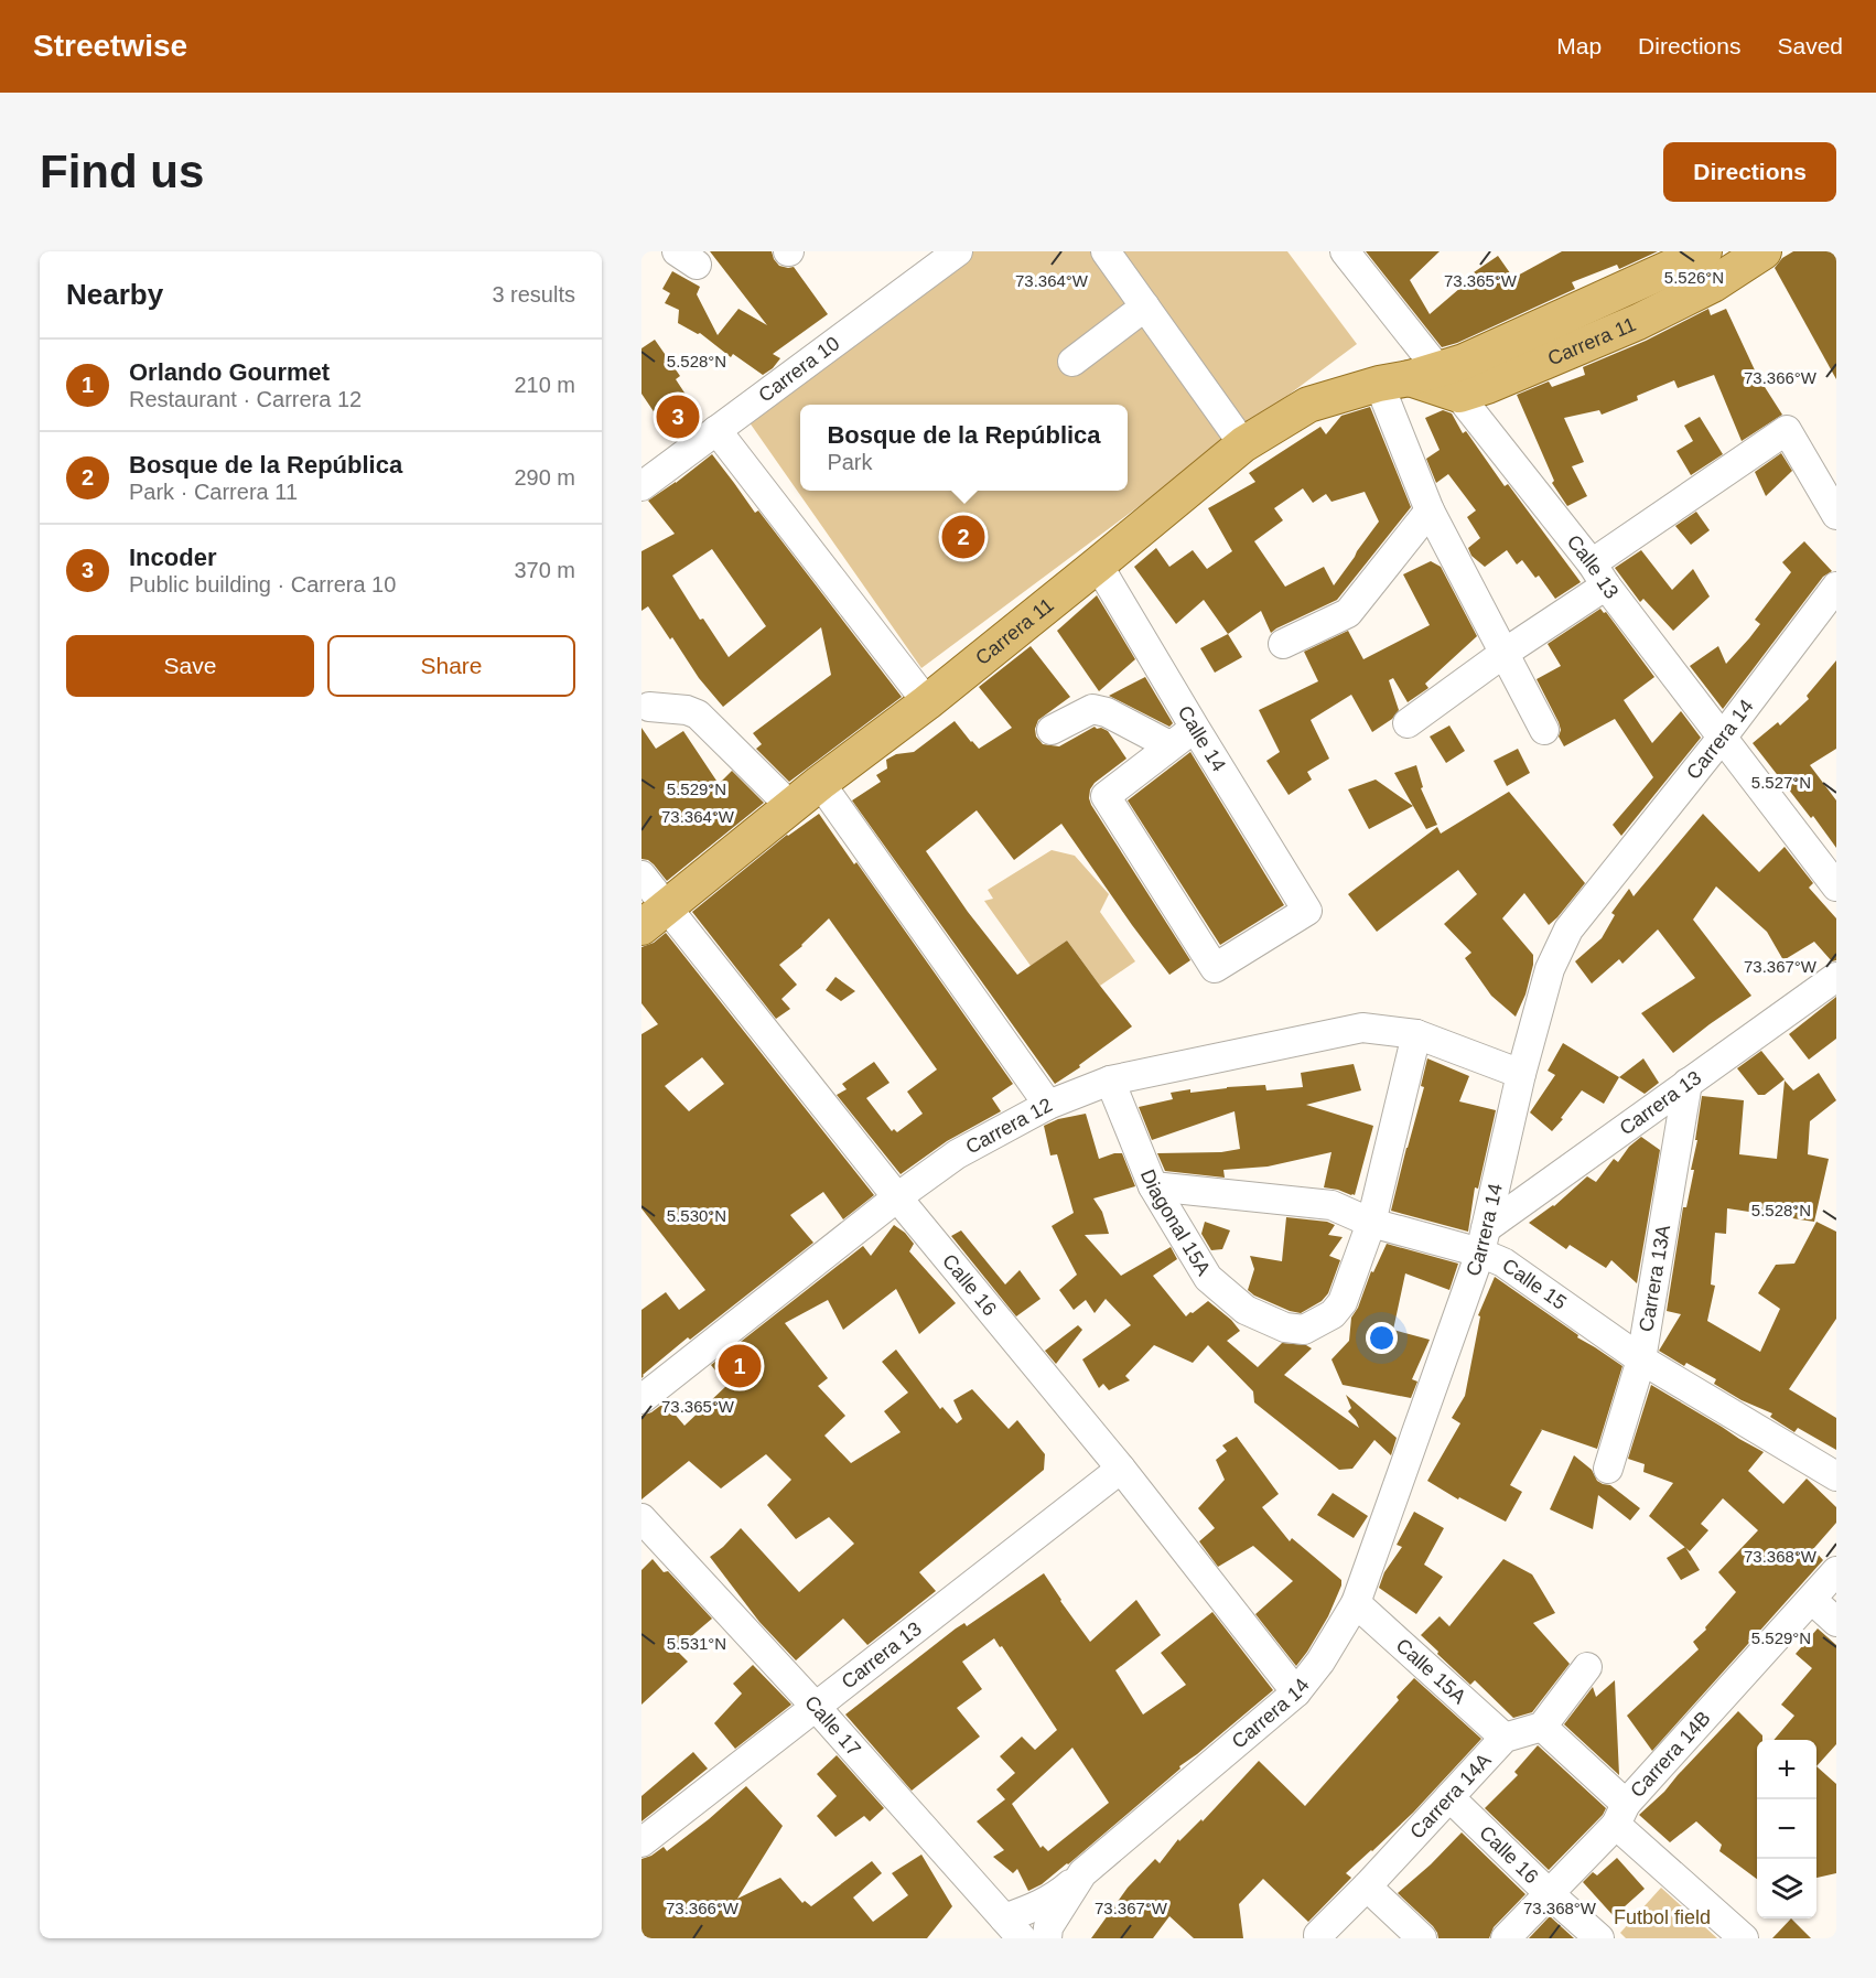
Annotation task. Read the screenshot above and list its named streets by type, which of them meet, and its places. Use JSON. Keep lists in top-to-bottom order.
{
  "streets": {
    "main road": ["Carrera 11"],
    "street": [
      "Carrera 10",
      "Calle 13",
      "Calle 14",
      "Carrera 14",
      "Carrera 13",
      "Carrera 12",
      "Diagonal 15A",
      "Carrera 13A",
      "Calle 16",
      "Calle 15",
      "Calle 15A",
      "Calle 17",
      "Carrera 14B",
      "Carrera 14A"
    ]
  },
  "crossings": [
    ["Carrera 11", "Calle 13"],
    ["Carrera 11", "Calle 14"],
    ["Carrera 11", "Calle 16"],
    ["Calle 13", "Carrera 14"],
    ["Carrera 14", "Carrera 13"],
    ["Carrera 14", "Carrera 12"],
    ["Carrera 14", "Calle 16"],
    ["Carrera 14", "Calle 15"],
    ["Carrera 14", "Calle 15A"],
    ["Carrera 13", "Carrera 13A"],
    ["Carrera 13", "Calle 16"],
    ["Carrera 13", "Calle 15"],
    ["Carrera 13", "Calle 17"],
    ["Carrera 12", "Diagonal 15A"],
    ["Carrera 12", "Calle 16"],
    ["Diagonal 15A", "Calle 15"],
    ["Carrera 13A", "Calle 15"],
    ["Calle 16", "Carrera 14B"],
    ["Calle 16", "Carrera 14A"],
    ["Calle 15A", "Carrera 14A"]
  ],
  "parks": ["Futbol field"],
  "page": {
    "header": "Streetwise",
    "nav": ["Map", "Directions", "Saved"],
    "buttons": [
      "Directions",
      ["Save", "Share"]
    ],
    "title": "Find us",
    "heading": ["Nearby", "3 results"],
    "list": [
      {
        "mark": "1",
        "name": "Orlando Gourmet",
        "note": "Restaurant · Carrera 12",
        "value": "210 m"
      },
      {
        "mark": "2",
        "name": "Bosque de la República",
        "note": "Park · Carrera 11",
        "value": "290 m"
      },
      {
        "mark": "3",
        "name": "Incoder",
        "note": "Public building · Carrera 10",
        "value": "370 m"
      }
    ],
    "pins": ["3", "2", "1"],
    "popup": ["Bosque de la República", "Park"],
    "map_buttons": ["+", "−"]
  },
  "coordinates": [
    "5.526°N",
    "73.365°W",
    "73.364°W",
    "5.528°N",
    "73.366°W",
    "5.527°N",
    "5.529°N",
    "73.367°W",
    "5.530°N",
    "73.368°W",
    "5.531°N"
  ]
}
